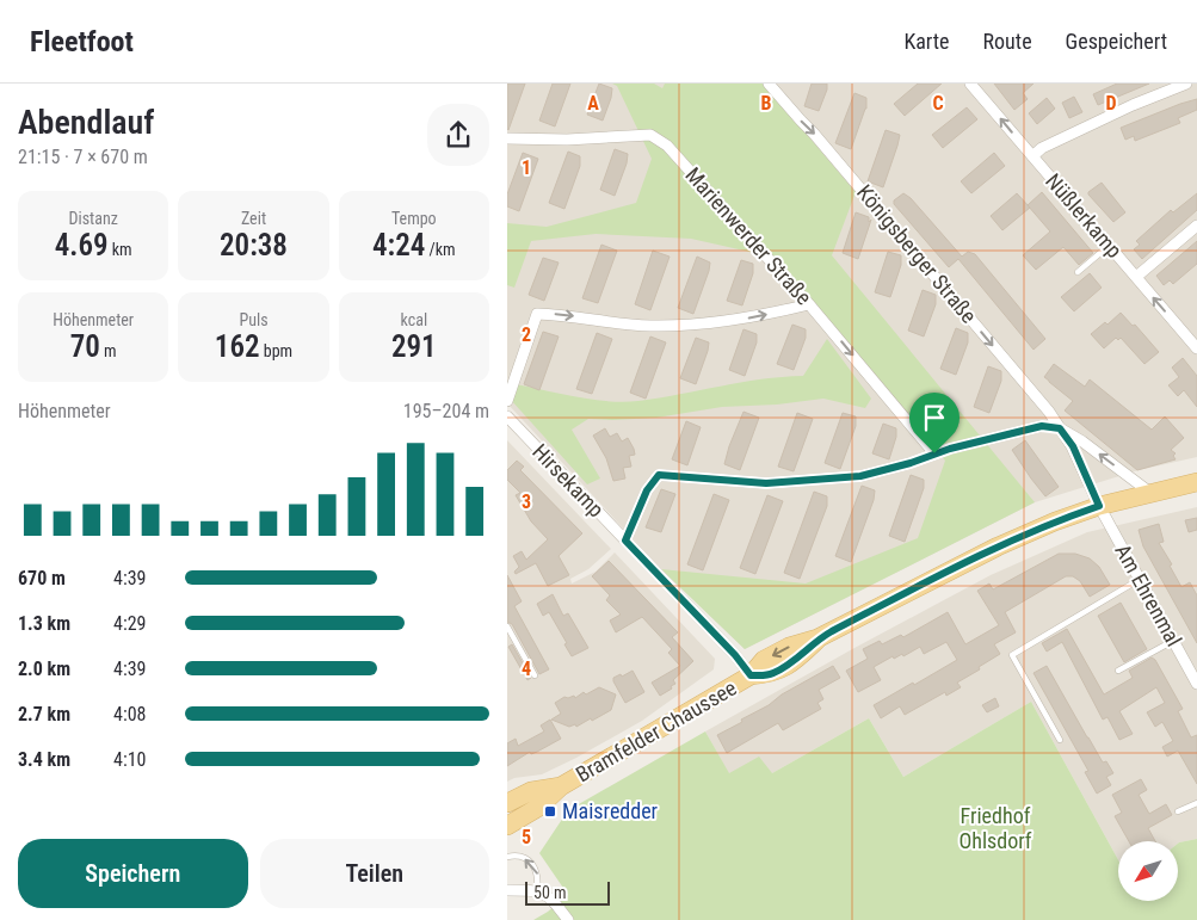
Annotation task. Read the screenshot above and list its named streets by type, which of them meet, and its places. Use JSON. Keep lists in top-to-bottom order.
{
  "streets": {
    "main road": ["Bramfelder Chaussee"],
    "street": [
      "Nüßlerkamp",
      "Marienwerder Straße",
      "Königsberger Straße",
      "Hirsekamp",
      "Am Ehrenmal"
    ]
  },
  "crossings": [
    ["Königsberger Straße", "Am Ehrenmal"],
    ["Königsberger Straße", "Bramfelder Chaussee"],
    ["Hirsekamp", "Bramfelder Chaussee"],
    ["Am Ehrenmal", "Bramfelder Chaussee"]
  ],
  "one_way": ["Nüßlerkamp"],
  "parks": ["Friedhof Ohlsdorf"],
  "places": {
    "transit": ["Maisredder"]
  },
  "scale_bar": "50 m",
  "north": "bottom left",
  "page": {
    "header": "Fleetfoot",
    "nav": ["Karte", "Route", "Gespeichert"],
    "heading": ["Abendlauf", "21:15 · 7 × 670 m"],
    "stats": [
      ["Distanz", "4.69 km"],
      ["Zeit", "20:38"],
      ["Tempo", "4:24 /km"],
      ["Höhenmeter", "70 m"],
      ["Puls", "162 bpm"],
      ["kcal", "291"]
    ],
    "chart": ["Höhenmeter", "195–204 m"],
    "list": [
      {
        "name": "670 m",
        "note": "4:39"
      },
      {
        "name": "1.3 km",
        "note": "4:29"
      },
      {
        "name": "2.0 km",
        "note": "4:39"
      },
      {
        "name": "2.7 km",
        "note": "4:08"
      },
      {
        "name": "3.4 km",
        "note": "4:10"
      }
    ],
    "buttons": ["Speichern", "Teilen"],
    "scale": "50 m"
  },
  "grid": {
    "columns": [
      "A",
      "B",
      "C",
      "D"
    ],
    "rows": [
      "1",
      "2",
      "3",
      "4",
      "5"
    ]
  }
}
